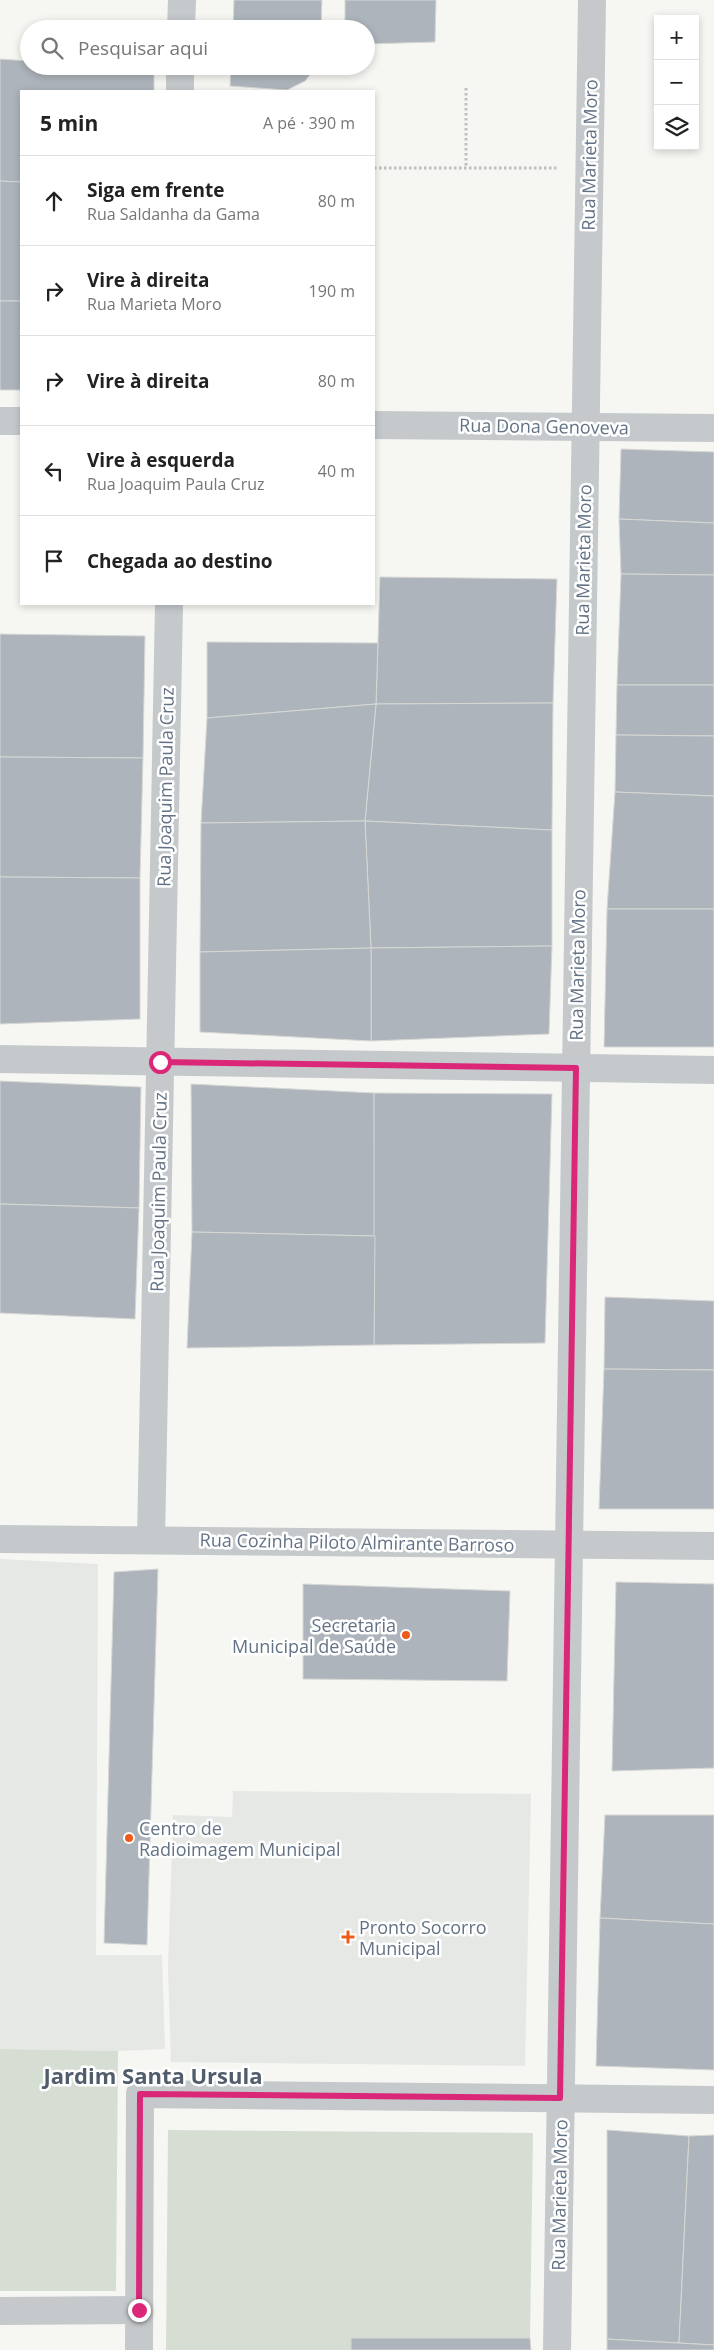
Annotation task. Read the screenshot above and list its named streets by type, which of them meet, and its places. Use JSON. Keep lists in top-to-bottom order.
{
  "streets": {
    "street": [
      "Rua Marieta Moro",
      "Rua Dona Genoveva",
      "Rua Joaquim Paula Cruz",
      "Rua Cozinha Piloto Almirante Barroso"
    ]
  },
  "crossings": [
    ["Rua Marieta Moro", "Rua Dona Genoveva"],
    ["Rua Marieta Moro", "Rua Cozinha Piloto Almirante Barroso"],
    ["Rua Joaquim Paula Cruz", "Rua Cozinha Piloto Almirante Barroso"]
  ],
  "districts": ["Jardim Santa Ursula"],
  "places": {
    "other": ["Secretaria Municipal de Saúde", "Centro de Radioimagem Municipal"],
    "health": ["Pronto Socorro Municipal"]
  },
  "page": {
    "map_buttons": ["+", "−"],
    "search": "Pesquisar aqui",
    "heading": ["5 min", "A pé · 390 m"],
    "list": [
      ["Siga em frente", "Rua Saldanha da Gama", "80 m"],
      ["Vire à direita", "Rua Marieta Moro", "190 m"],
      ["Vire à direita", "80 m"],
      ["Vire à esquerda", "Rua Joaquim Paula Cruz", "40 m"],
      "Chegada ao destino"
    ]
  }
}
